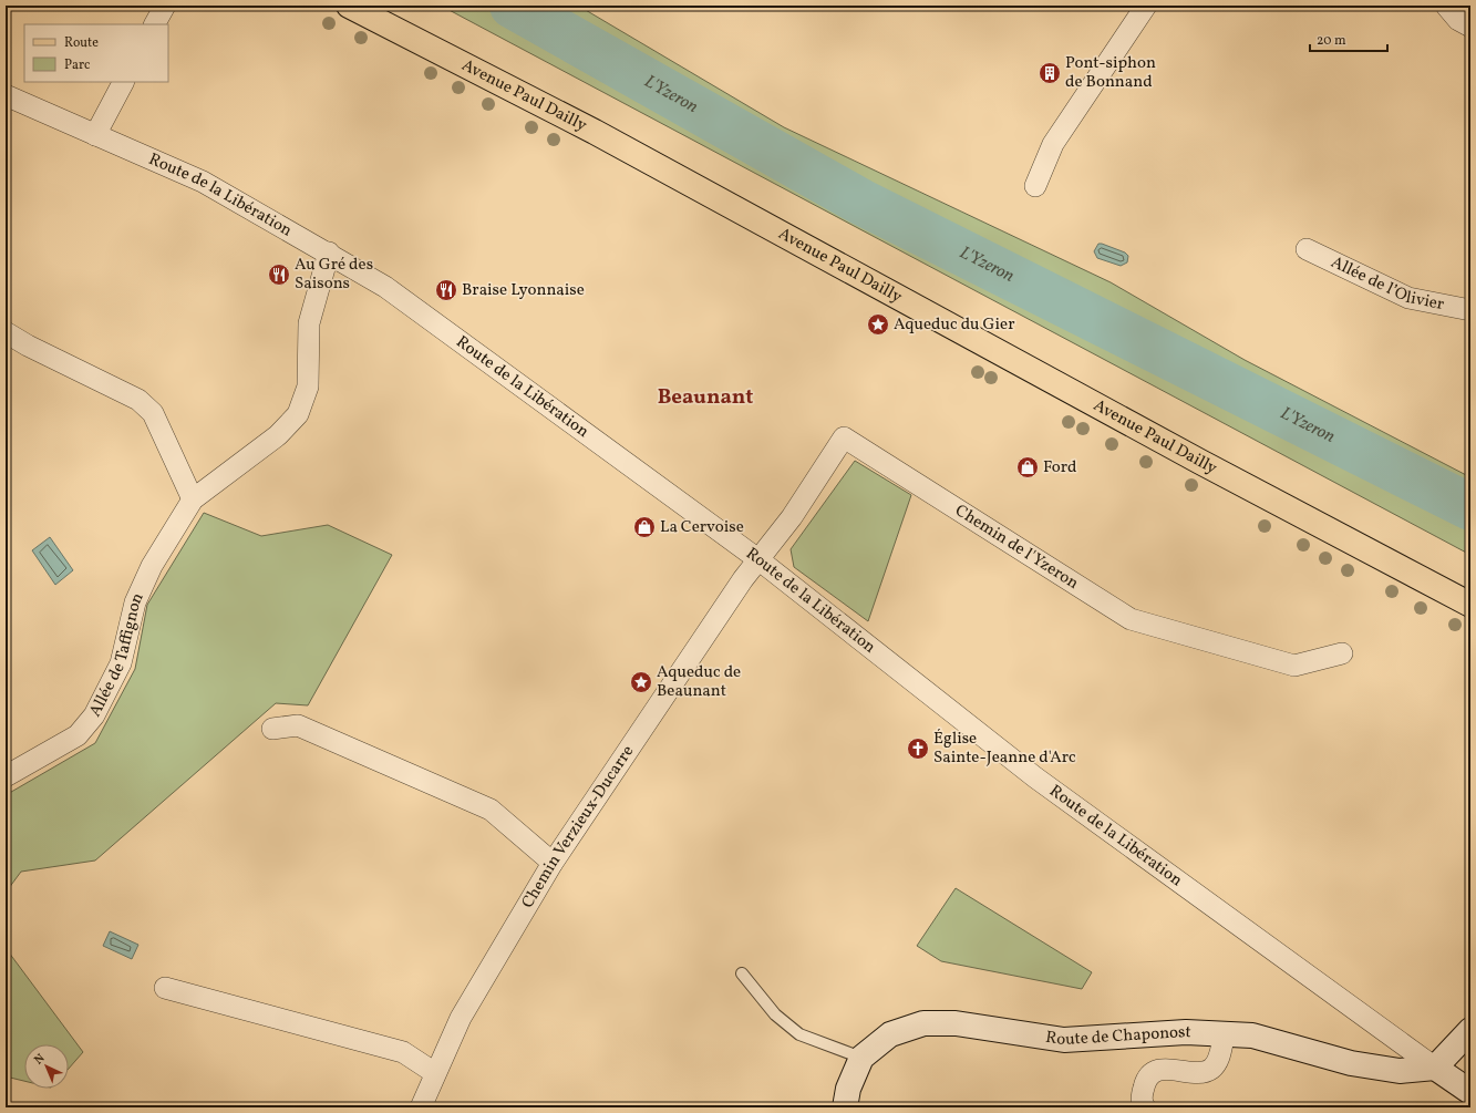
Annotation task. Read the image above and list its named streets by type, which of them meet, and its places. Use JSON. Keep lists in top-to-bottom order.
{
  "streets": {
    "main road": ["Avenue Paul Dailly", "Route de la Libération", "Route de Chaponost"],
    "street": [
      "Allée de l’Olivier",
      "Chemin de l'Yzeron",
      "Allée de Taffignon",
      "Chemin Verzieux-Ducarre"
    ]
  },
  "crossings": [
    ["Route de la Libération", "Chemin de l'Yzeron"],
    ["Route de la Libération", "Chemin Verzieux-Ducarre"],
    ["Route de la Libération", "Route de Chaponost"],
    ["Chemin de l'Yzeron", "Chemin Verzieux-Ducarre"]
  ],
  "districts": ["Beaunant"],
  "water": ["L'Yzeron"],
  "places": {
    "building": ["Pont-siphon de Bonnand"],
    "restaurant": ["Au Gré des Saisons", "Braise Lyonnaise"],
    "place": ["Aqueduc du Gier", "Aqueduc de Beaunant"],
    "shop": ["Ford", "La Cervoise"],
    "church": ["Église Sainte-Jeanne d'Arc"]
  },
  "legend": ["Route", "Parc"],
  "scale_bar": "20 m",
  "north": "top left"
}
